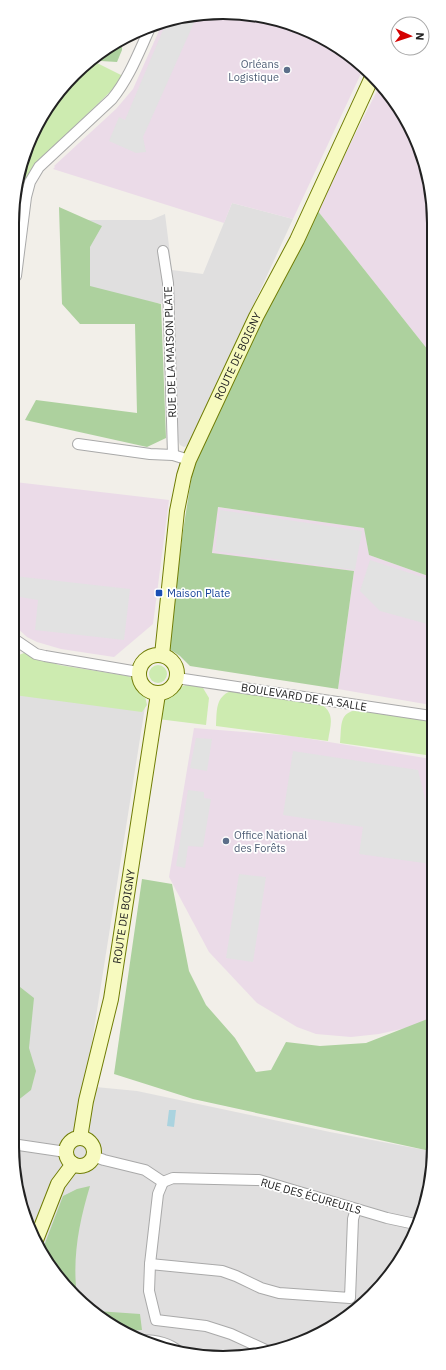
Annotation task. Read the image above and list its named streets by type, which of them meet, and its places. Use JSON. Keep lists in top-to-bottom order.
{
  "streets": {
    "street": [
      "RUE DE LA MAISON PLATE",
      "ROUTE DE BOIGNY",
      "BOULEVARD DE LA SALLE",
      "RUE DES ÉCUREUILS"
    ]
  },
  "crossings": [
    ["ROUTE DE BOIGNY", "BOULEVARD DE LA SALLE"]
  ],
  "places": {
    "other": ["Orléans Logistique", "Office National des Forêts"],
    "transit": ["Maison Plate"]
  },
  "north": "right"
}
